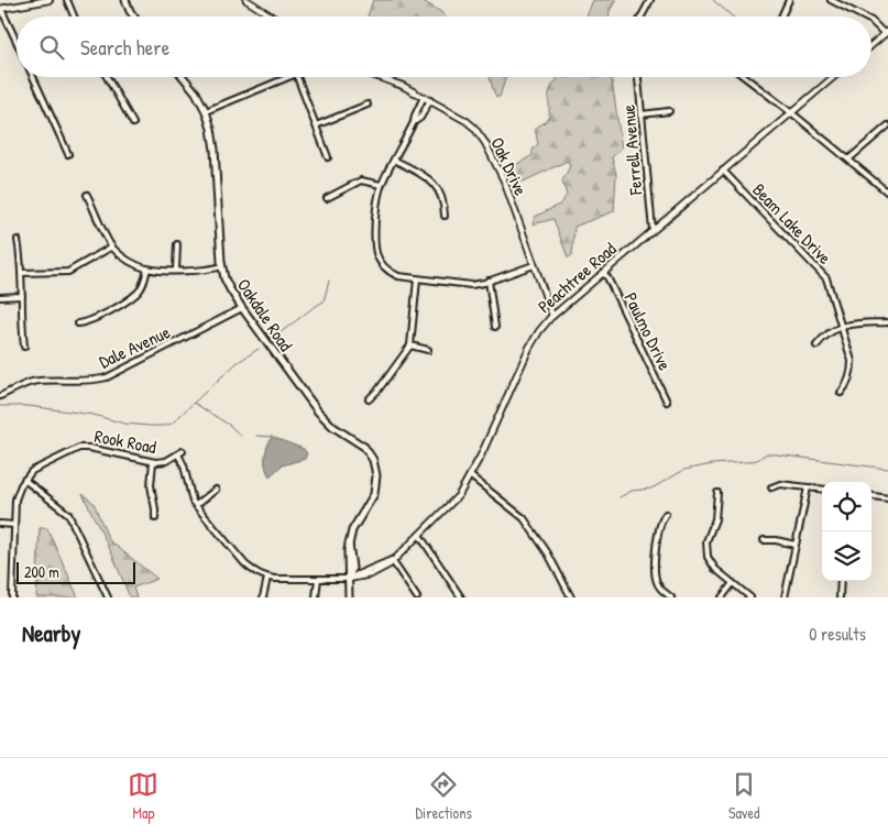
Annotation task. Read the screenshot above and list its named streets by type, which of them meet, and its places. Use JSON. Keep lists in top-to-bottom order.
{
  "streets": {
    "main road": ["Oakdale Road"],
    "street": [
      "Ferrell Avenue",
      "Oak Drive",
      "Beam Lake Drive",
      "Peachtree Road",
      "Paulmo Drive",
      "Dale Avenue",
      "Rook Road"
    ]
  },
  "crossings": [
    ["Ferrell Avenue", "Peachtree Road"],
    ["Oak Drive", "Peachtree Road"],
    ["Beam Lake Drive", "Peachtree Road"],
    ["Peachtree Road", "Oakdale Road"],
    ["Peachtree Road", "Paulmo Drive"],
    ["Oakdale Road", "Dale Avenue"]
  ],
  "scale_bar": "200 m",
  "page": {
    "search": "Search here",
    "scale": "200 m",
    "heading": ["Nearby", "0 results"],
    "nav": ["Map", "Directions", "Saved"]
  }
}
